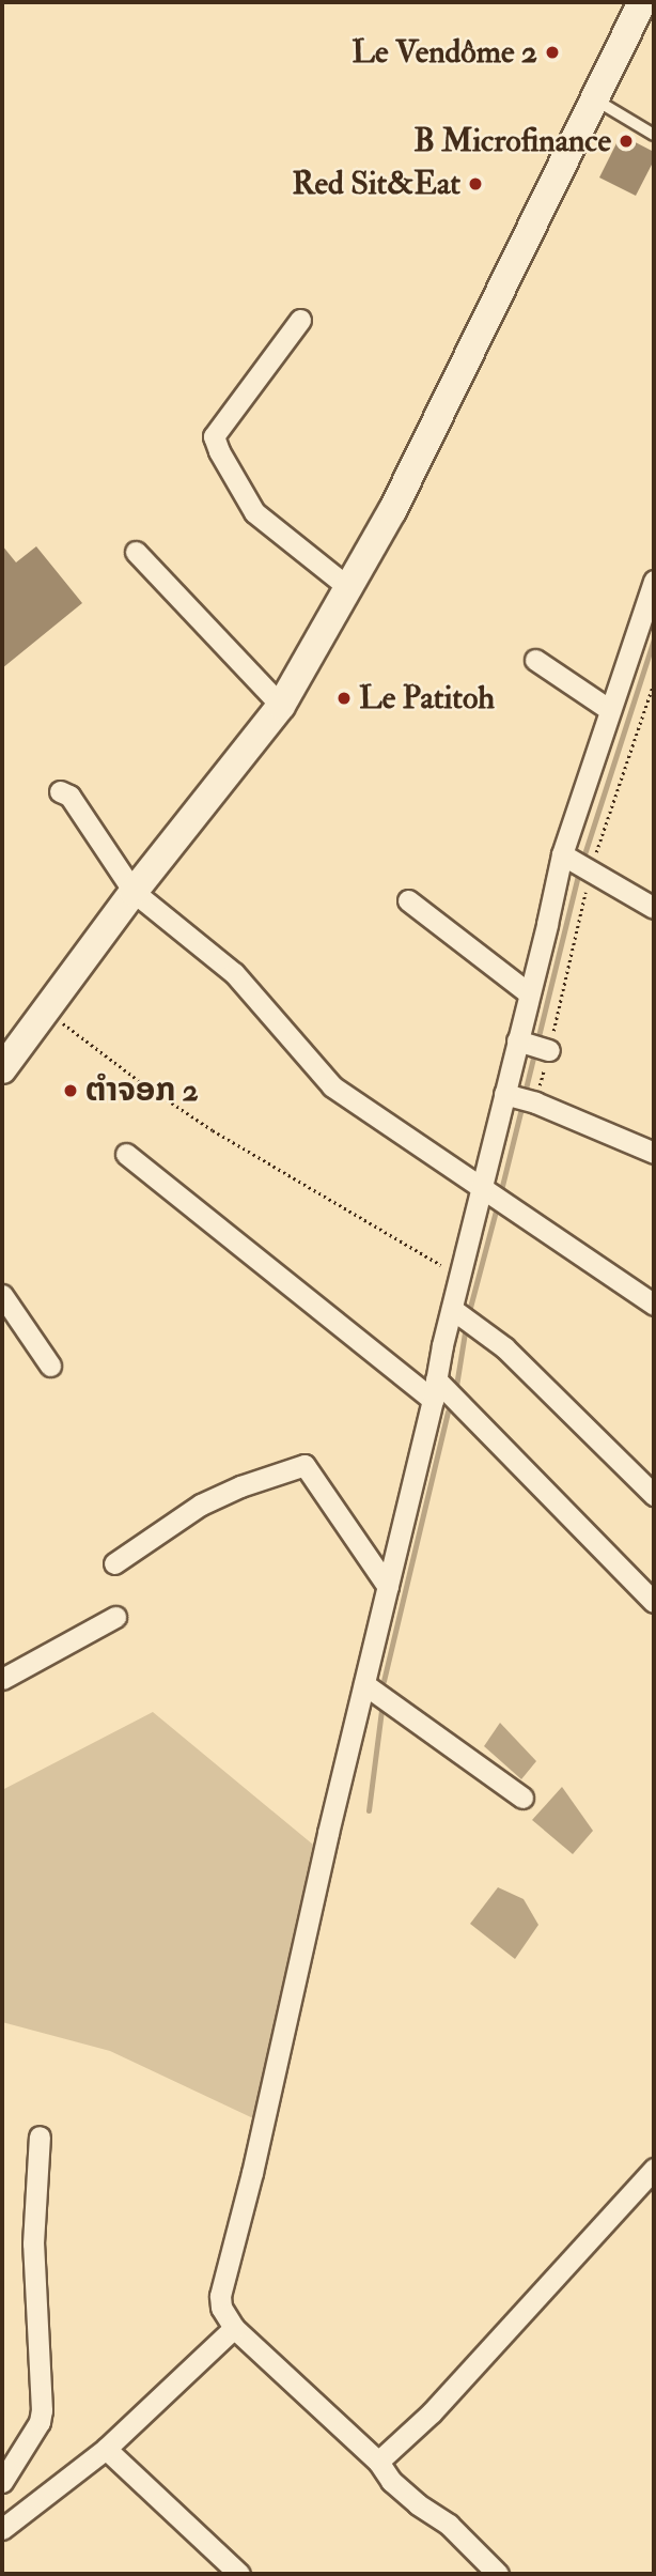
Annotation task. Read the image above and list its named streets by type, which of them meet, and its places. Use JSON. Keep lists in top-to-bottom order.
{
  "places": [
    "Le Vendôme 2",
    "B Microfinance",
    "Red Sit&Eat",
    "Le Patitoh",
    "ຕຳຈອກ 2"
  ]
}
